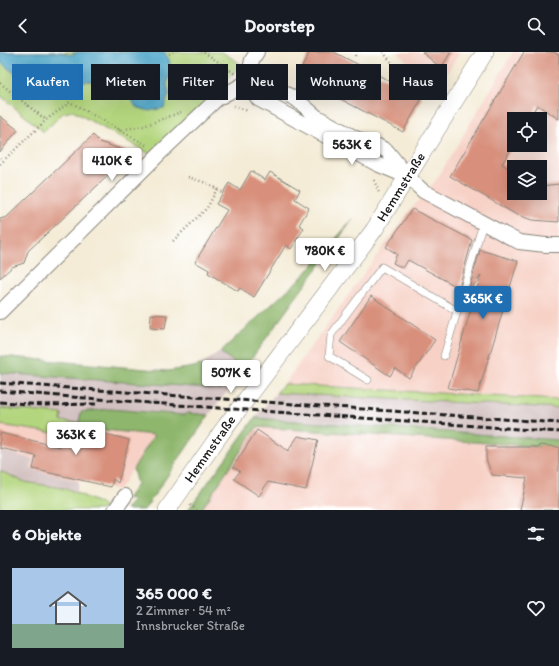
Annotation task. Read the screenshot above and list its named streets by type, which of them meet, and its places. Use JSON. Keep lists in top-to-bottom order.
{
  "streets": {
    "street": ["Hemmstraße"]
  },
  "page": {
    "header": "Doorstep",
    "chip": [
      "Kaufen",
      "Mieten",
      "Filter",
      "Neu",
      "Wohnung",
      "Haus"
    ],
    "price": [
      "563K €",
      "410K €",
      "780K €",
      "365K €",
      "507K €",
      "363K €"
    ],
    "heading": "6 Objekte",
    "list": [
      {
        "name": "365 000 €",
        "note": "2 Zimmer · 54 m² · Innsbrucker Straße"
      }
    ]
  }
}
